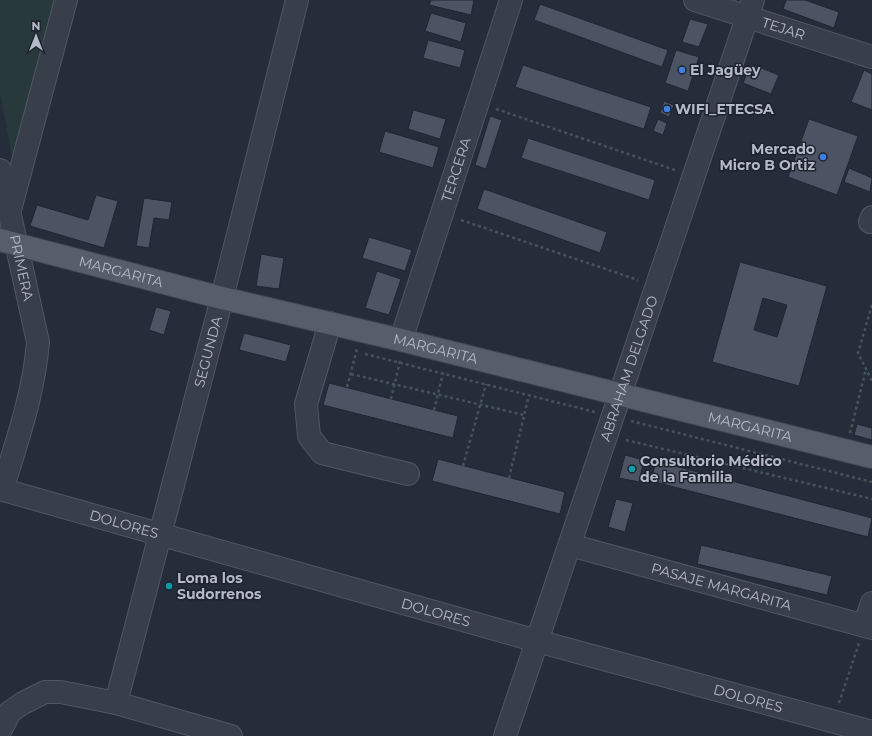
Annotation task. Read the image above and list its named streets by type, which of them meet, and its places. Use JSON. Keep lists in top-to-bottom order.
{
  "streets": {
    "main road": ["MARGARITA"],
    "street": [
      "TEJAR",
      "TERCERA",
      "PRIMERA",
      "SEGUNDA",
      "ABRAHAM DELGADO",
      "DOLORES",
      "PASAJE MARGARITA"
    ]
  },
  "crossings": [
    ["TEJAR", "ABRAHAM DELGADO"],
    ["TERCERA", "MARGARITA"],
    ["PRIMERA", "MARGARITA"],
    ["PRIMERA", "DOLORES"],
    ["MARGARITA", "SEGUNDA"],
    ["MARGARITA", "ABRAHAM DELGADO"],
    ["SEGUNDA", "DOLORES"],
    ["ABRAHAM DELGADO", "DOLORES"],
    ["ABRAHAM DELGADO", "PASAJE MARGARITA"]
  ],
  "places": [
    "El Jagüey",
    "WIFI_ETECSA",
    "Mercado Micro B Ortiz",
    "Consultorio Médico de la Familia",
    "Loma los Sudorrenos"
  ],
  "north": "top"
}
